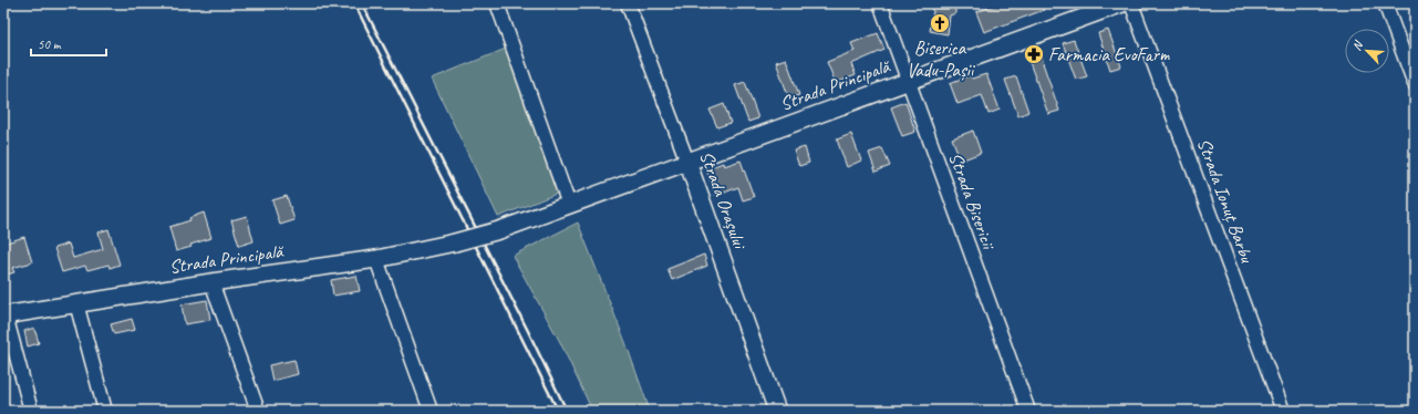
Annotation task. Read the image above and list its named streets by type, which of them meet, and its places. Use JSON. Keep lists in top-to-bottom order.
{
  "streets": {
    "main road": ["Strada Principală", "Strada Orașului"],
    "street": ["Strada Bisericii", "Strada Ionuț Barbu"]
  },
  "crossings": [
    ["Strada Principală", "Strada Orașului"],
    ["Strada Principală", "Strada Bisericii"]
  ],
  "places": {
    "church": ["Biserica Vadu-Pașii"],
    "pharmacy": ["Farmacia EvoFarm"]
  },
  "scale_bar": "50 m",
  "north": "top left"
}
